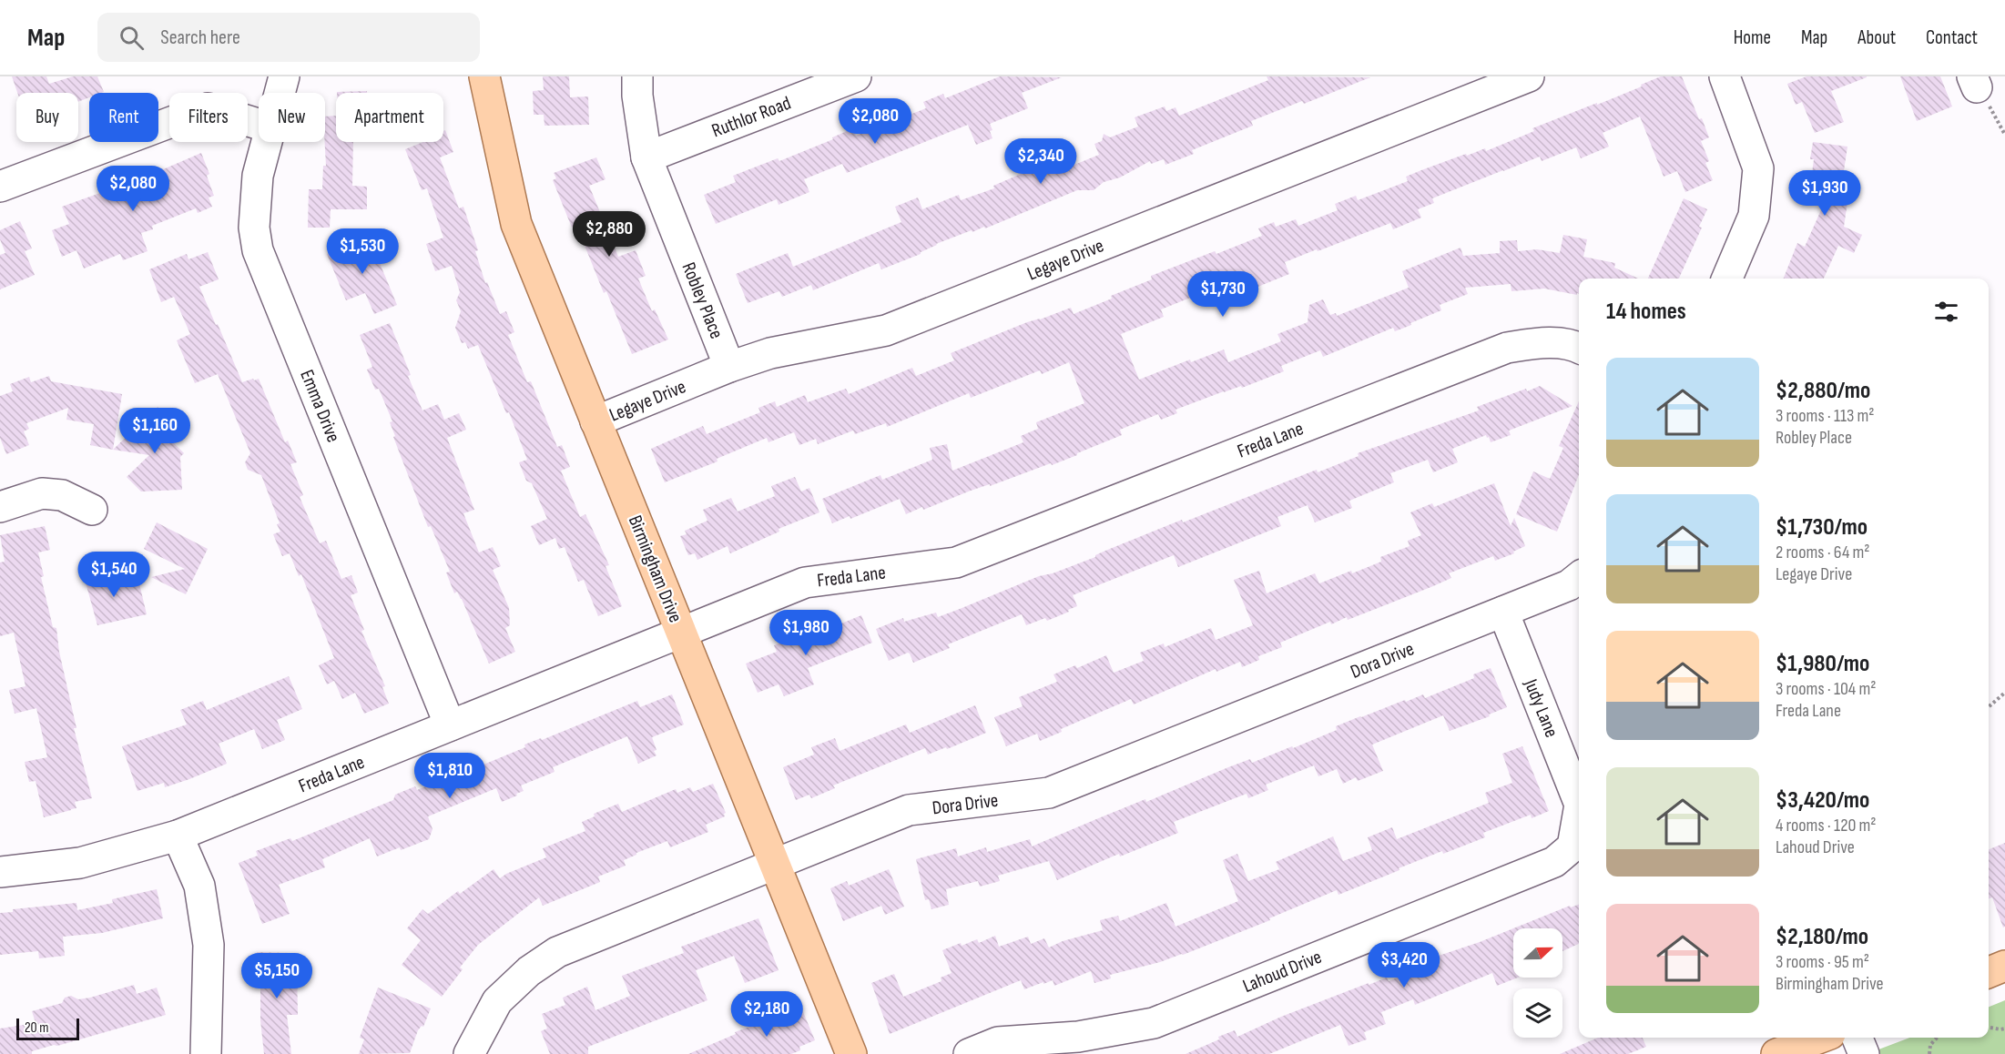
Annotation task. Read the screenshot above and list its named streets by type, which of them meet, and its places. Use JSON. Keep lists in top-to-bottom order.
{
  "streets": {
    "main road": ["Birmingham Drive"],
    "street": [
      "Ruthlor Road",
      "Legaye Drive",
      "Robley Place",
      "Emma Drive",
      "Freda Lane",
      "Dora Drive",
      "Judy Lane",
      "Lahoud Drive"
    ]
  },
  "crossings": [
    ["Ruthlor Road", "Robley Place"],
    ["Legaye Drive", "Robley Place"],
    ["Legaye Drive", "Birmingham Drive"],
    ["Emma Drive", "Freda Lane"],
    ["Freda Lane", "Birmingham Drive"],
    ["Birmingham Drive", "Dora Drive"],
    ["Dora Drive", "Judy Lane"]
  ],
  "scale_bar": "20 m",
  "north": "right",
  "page": {
    "header": "Map",
    "search": "Search here",
    "nav": [
      "Home",
      "Map",
      "About",
      "Contact"
    ],
    "chip": [
      "Buy",
      "Rent",
      "Filters",
      "New",
      "Apartment"
    ],
    "price": [
      "$2,080",
      "$2,340",
      "$2,080",
      "$1,930",
      "$2,880",
      "$1,530",
      "$1,730",
      "$1,160",
      "$1,540",
      "$1,980",
      "$1,810",
      "$3,420",
      "$5,150",
      "$2,180"
    ],
    "heading": "14 homes",
    "list": [
      {
        "name": "$2,880/mo",
        "note": "3 rooms · 113 m² · Robley Place"
      },
      {
        "name": "$1,730/mo",
        "note": "2 rooms · 64 m² · Legaye Drive"
      },
      {
        "name": "$1,980/mo",
        "note": "3 rooms · 104 m² · Freda Lane"
      },
      {
        "name": "$3,420/mo",
        "note": "4 rooms · 120 m² · Lahoud Drive"
      },
      {
        "name": "$2,180/mo",
        "note": "3 rooms · 95 m² · Birmingham Drive"
      }
    ],
    "scale": "20 m"
  }
}
